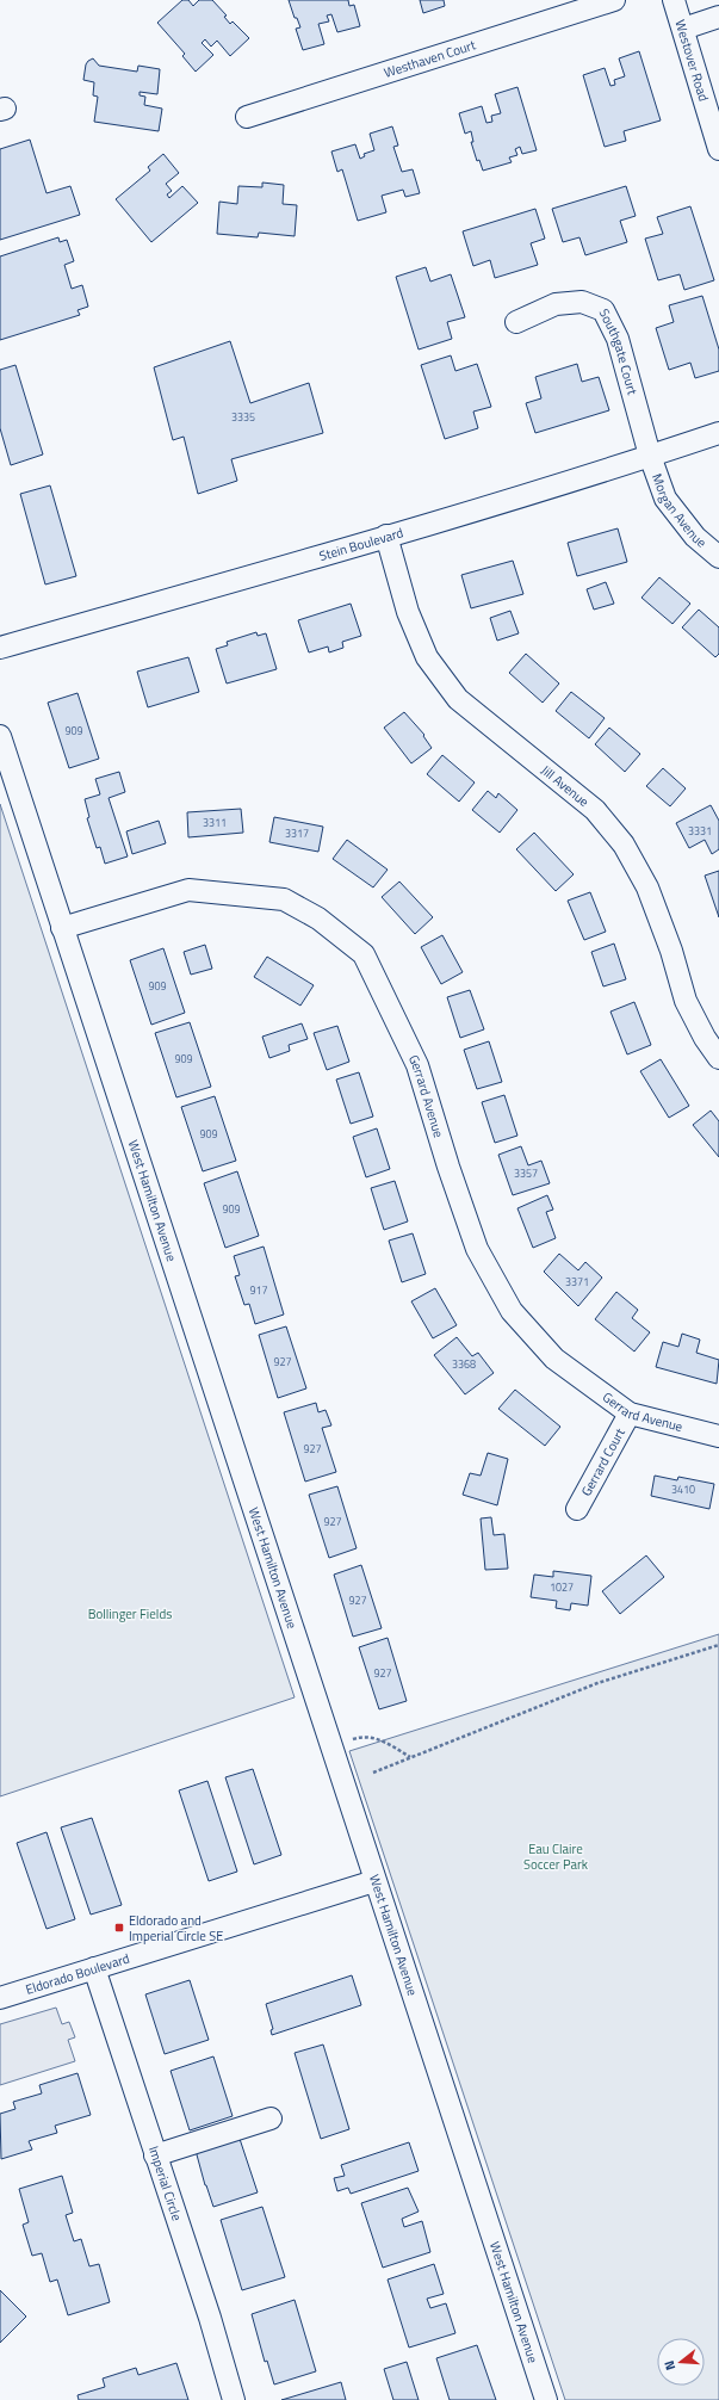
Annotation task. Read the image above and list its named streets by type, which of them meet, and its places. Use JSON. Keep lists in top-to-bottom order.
{
  "streets": {
    "street": [
      "Westhaven Court",
      "Westover Road",
      "Southgate Court",
      "Morgan Avenue",
      "Stein Boulevard",
      "Jill Avenue",
      "Gerrard Avenue",
      "West Hamilton Avenue",
      "Gerrard Court",
      "Eldorado Boulevard",
      "Imperial Circle"
    ]
  },
  "crossings": [
    ["Southgate Court", "Morgan Avenue"],
    ["Southgate Court", "Stein Boulevard"],
    ["Morgan Avenue", "Stein Boulevard"],
    ["Stein Boulevard", "Jill Avenue"],
    ["Gerrard Avenue", "West Hamilton Avenue"],
    ["Gerrard Avenue", "Gerrard Court"],
    ["West Hamilton Avenue", "Eldorado Boulevard"],
    ["Eldorado Boulevard", "Imperial Circle"]
  ],
  "parks": ["Bollinger Fields", "Eau Claire Soccer Park"],
  "places": {
    "transit": ["Eldorado and Imperial Circle SE"]
  },
  "house_numbers": [
    "3335",
    "909",
    "3311",
    "3331",
    "3317",
    "909",
    "909",
    "909",
    "3357",
    "909",
    "3371",
    "917",
    "927",
    "3368",
    "927",
    "3410",
    "927",
    "1027",
    "927",
    "927"
  ],
  "north": "left"
}
